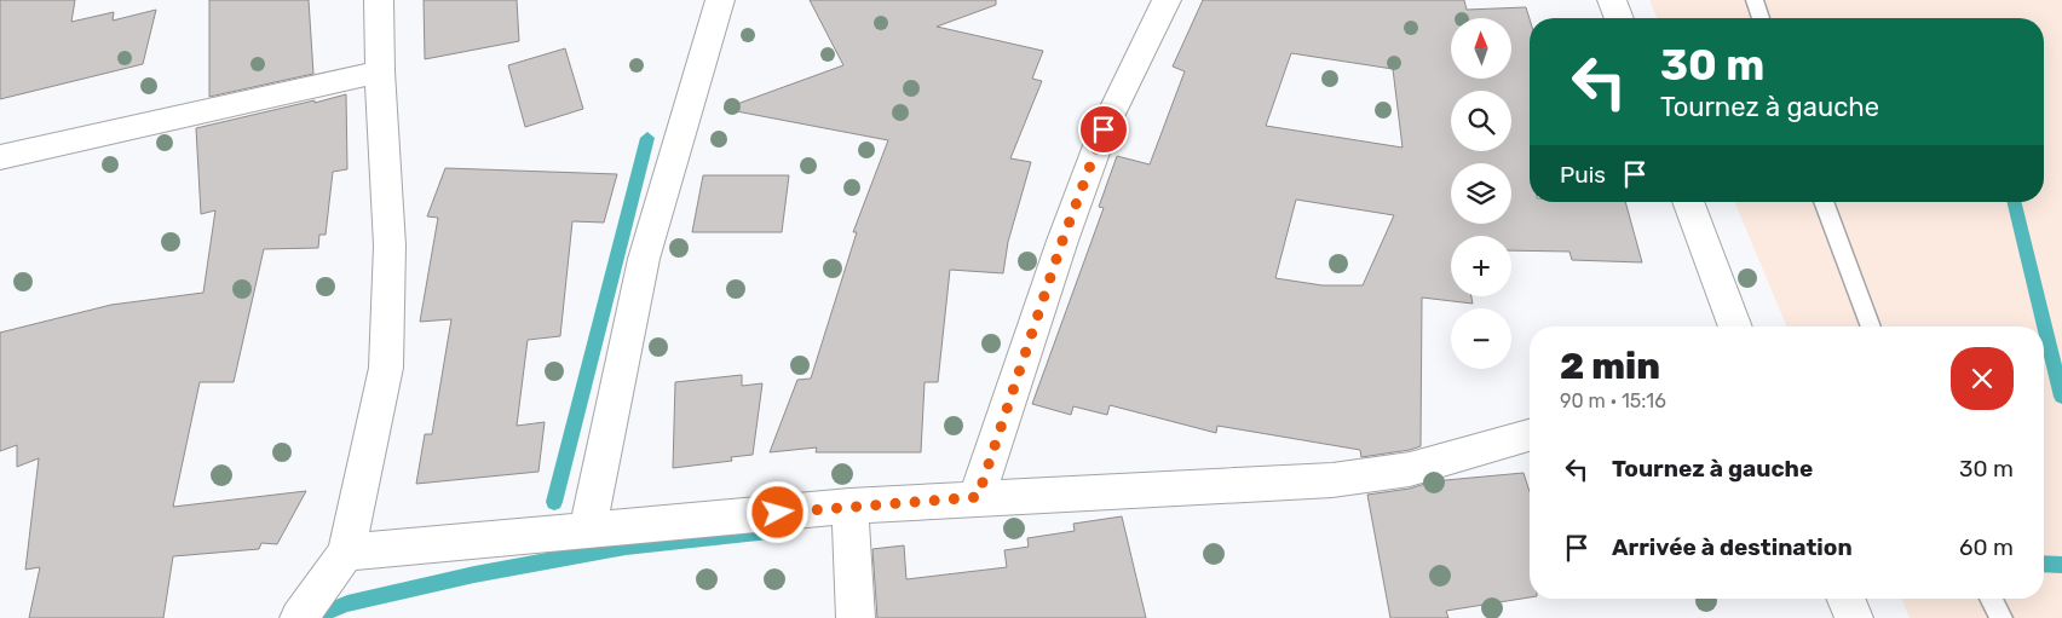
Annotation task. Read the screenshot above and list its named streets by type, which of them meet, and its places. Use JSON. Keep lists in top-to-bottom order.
{
  "north": "top",
  "page": {
    "map_buttons": ["+", "−"],
    "turn": ["30 m", "Tournez à gauche"],
    "then": "Puis",
    "heading": ["2 min", "90 m · 15:16"],
    "list": [
      {
        "name": "Tournez à gauche",
        "value": "30 m"
      },
      {
        "name": "Arrivée à destination",
        "value": "60 m"
      }
    ]
  }
}
